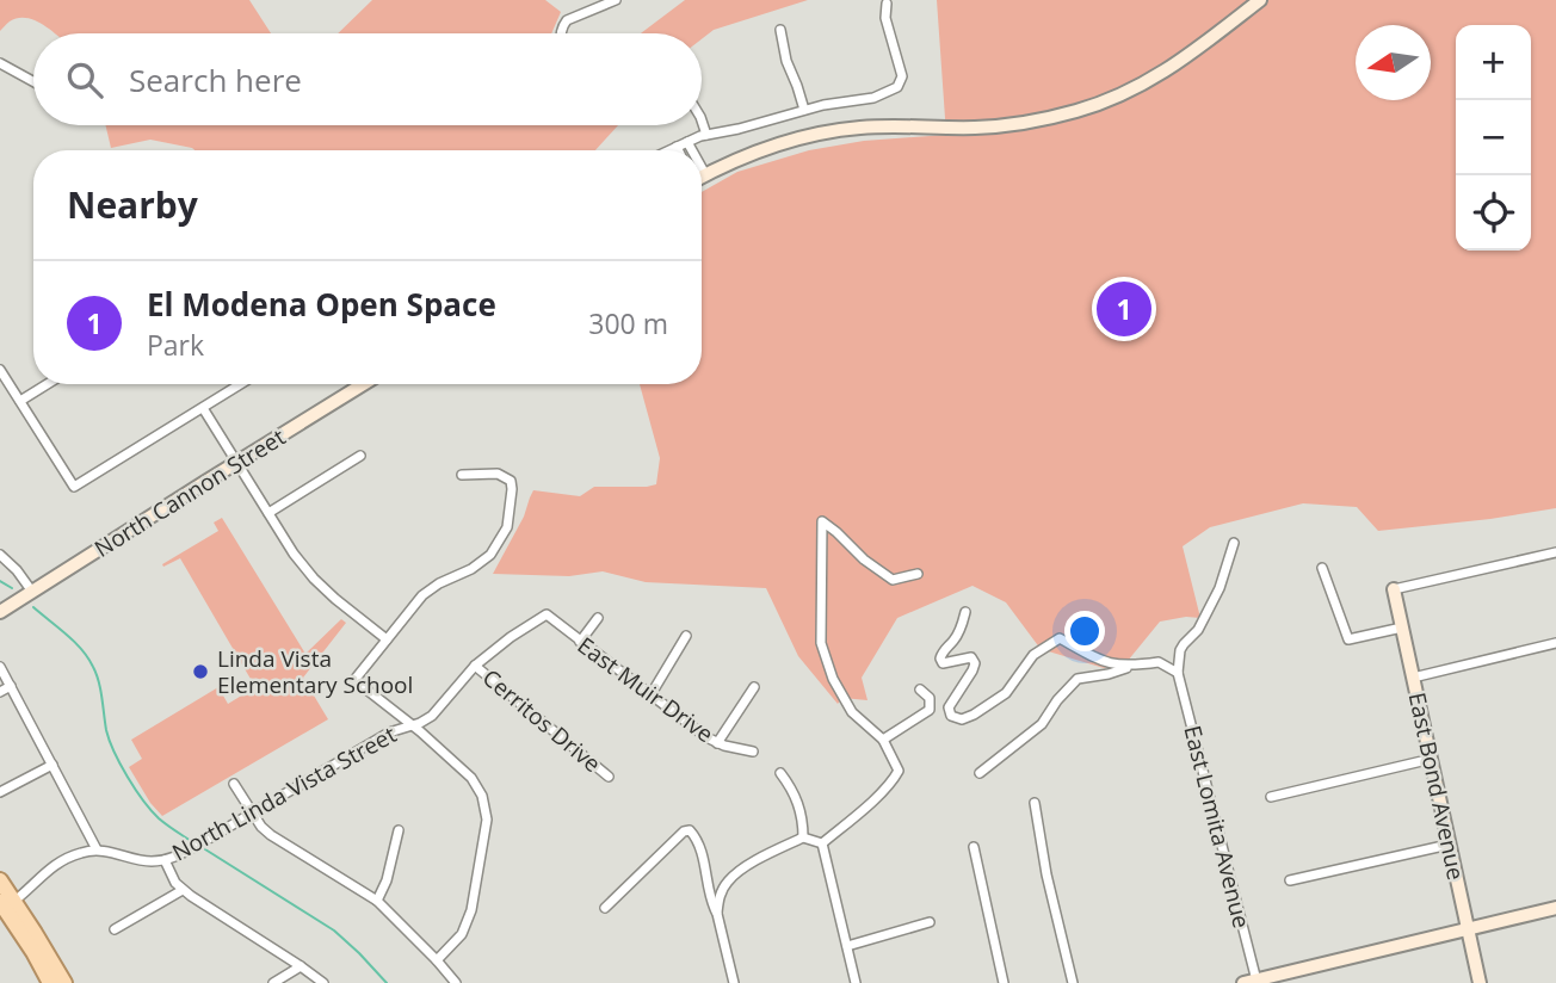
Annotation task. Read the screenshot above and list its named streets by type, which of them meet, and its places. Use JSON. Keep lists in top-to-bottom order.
{
  "streets": {
    "main road": ["North Cannon Street", "East Bond Avenue"],
    "street": [
      "East Muir Drive",
      "Cerritos Drive",
      "North Linda Vista Street",
      "East Lomita Avenue"
    ]
  },
  "crossings": [
    ["East Muir Drive", "North Linda Vista Street"],
    ["Cerritos Drive", "North Linda Vista Street"]
  ],
  "places": ["Linda Vista Elementary School"],
  "north": "left",
  "page": {
    "map_buttons": ["+", "−"],
    "search": "Search here",
    "heading": "Nearby",
    "list": [
      {
        "mark": "1",
        "name": "El Modena Open Space",
        "note": "Park",
        "value": "300 m"
      }
    ],
    "pins": "1"
  }
}
